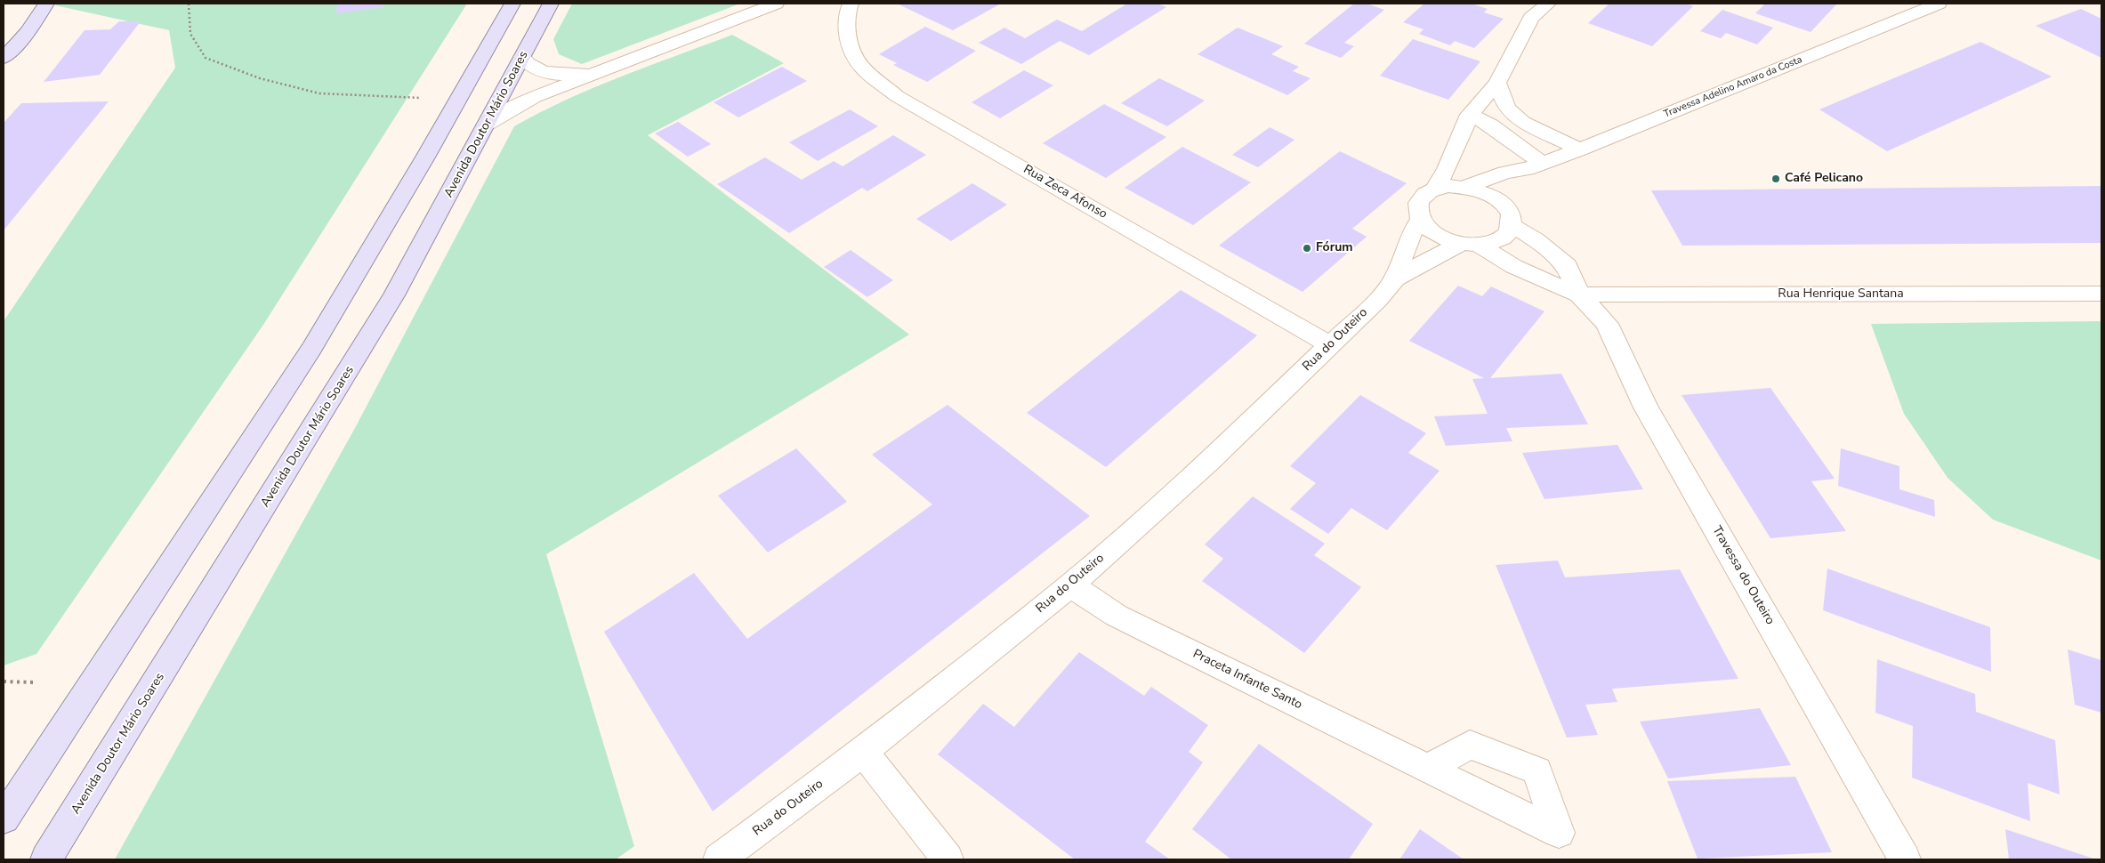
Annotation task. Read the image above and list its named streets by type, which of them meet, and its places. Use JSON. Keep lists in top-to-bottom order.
{
  "streets": {
    "main road": ["Avenida Doutor Mário Soares"],
    "street": [
      "Travessa Adelino Amaro da Costa",
      "Rua Zeca Afonso",
      "Rua Henrique Santana",
      "Rua do Outeiro",
      "Travessa do Outeiro",
      "Praceta Infante Santo"
    ]
  },
  "crossings": [
    ["Travessa Adelino Amaro da Costa", "Rua do Outeiro"],
    ["Travessa Adelino Amaro da Costa", "Travessa do Outeiro"],
    ["Rua Zeca Afonso", "Rua do Outeiro"],
    ["Rua Henrique Santana", "Travessa do Outeiro"],
    ["Rua do Outeiro", "Travessa do Outeiro"],
    ["Rua do Outeiro", "Praceta Infante Santo"]
  ],
  "places": ["Café Pelicano", "Fórum"]
}
